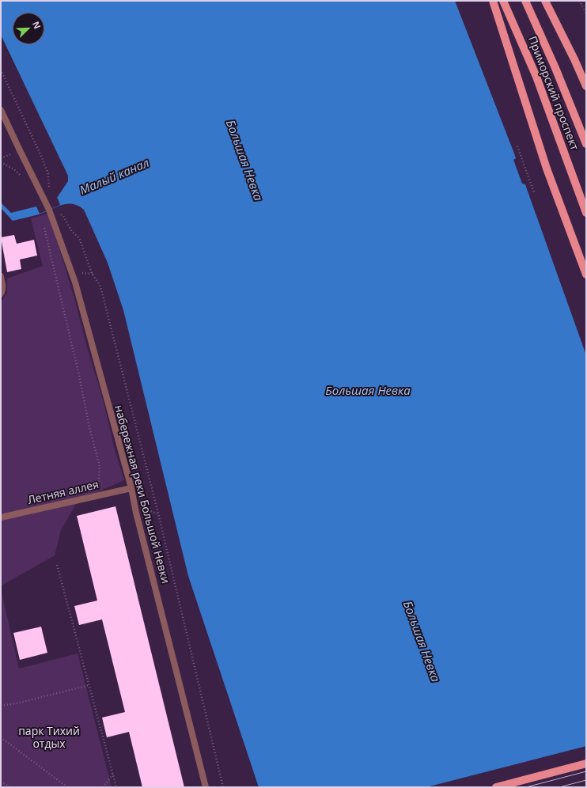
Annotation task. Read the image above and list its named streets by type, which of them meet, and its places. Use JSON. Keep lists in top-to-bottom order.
{
  "streets": {
    "main road": ["Приморский проспект"],
    "street": ["Летняя аллея", "набережная реки Большой Невки"]
  },
  "crossings": [
    ["Летняя аллея", "набережная реки Большой Невки"]
  ],
  "water": ["Большая Невка", "Малый канал"],
  "parks": ["парк Тихий отдых"],
  "north": "top right"
}
